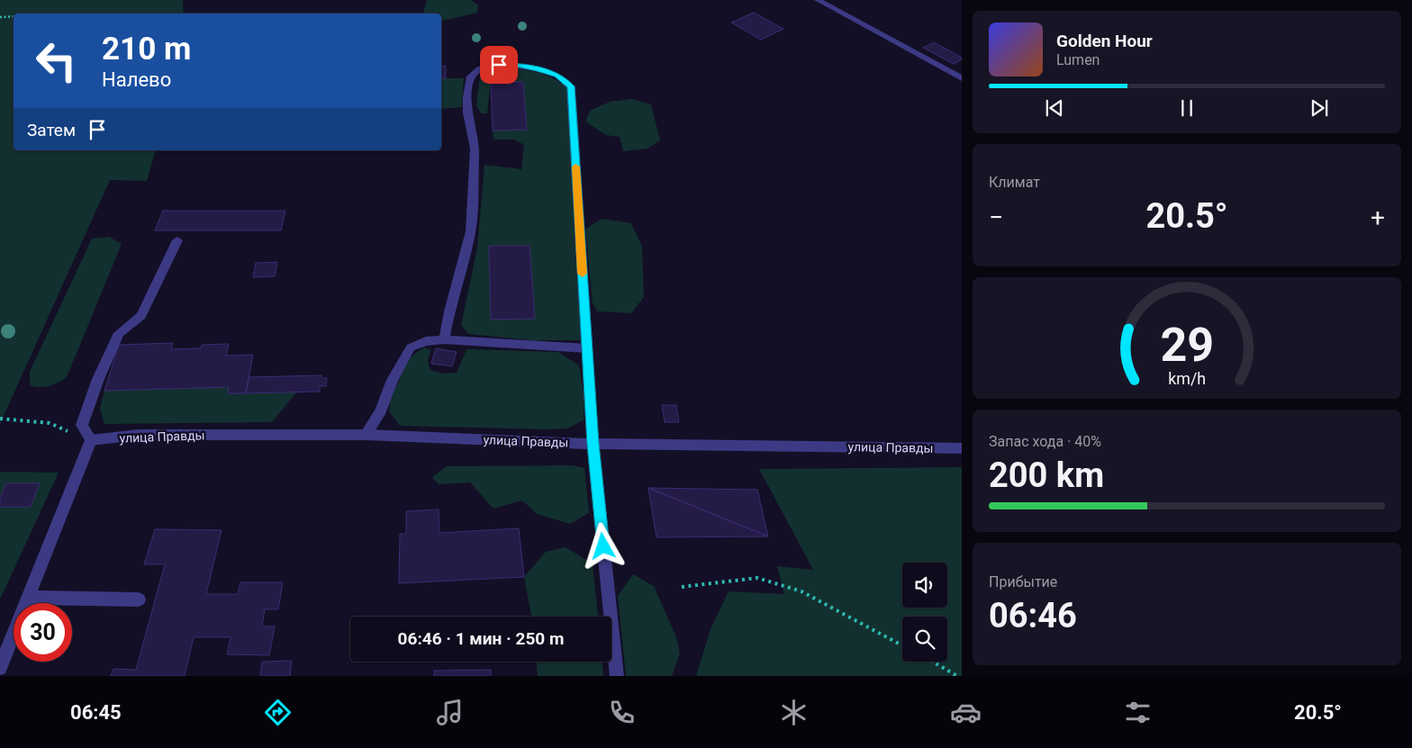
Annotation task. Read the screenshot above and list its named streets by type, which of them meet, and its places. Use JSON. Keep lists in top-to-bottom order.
{
  "streets": {
    "street": ["улица Правды"]
  },
  "page": {
    "turn": ["210 m", "Налево"],
    "song": ["Golden Hour", "Lumen"],
    "then": "Затем",
    "tile": [
      "Климат",
      ["Запас хода · 40%", "200 km"],
      ["Прибытие", "06:46"]
    ],
    "heat": ["−", "20.5°", "+"],
    "limit": "30",
    "trip": "06:46 · 1 мин · 250 m",
    "tabs": ["06:45", "20.5°"],
    "gauge": ["29", "km/h"]
  }
}
